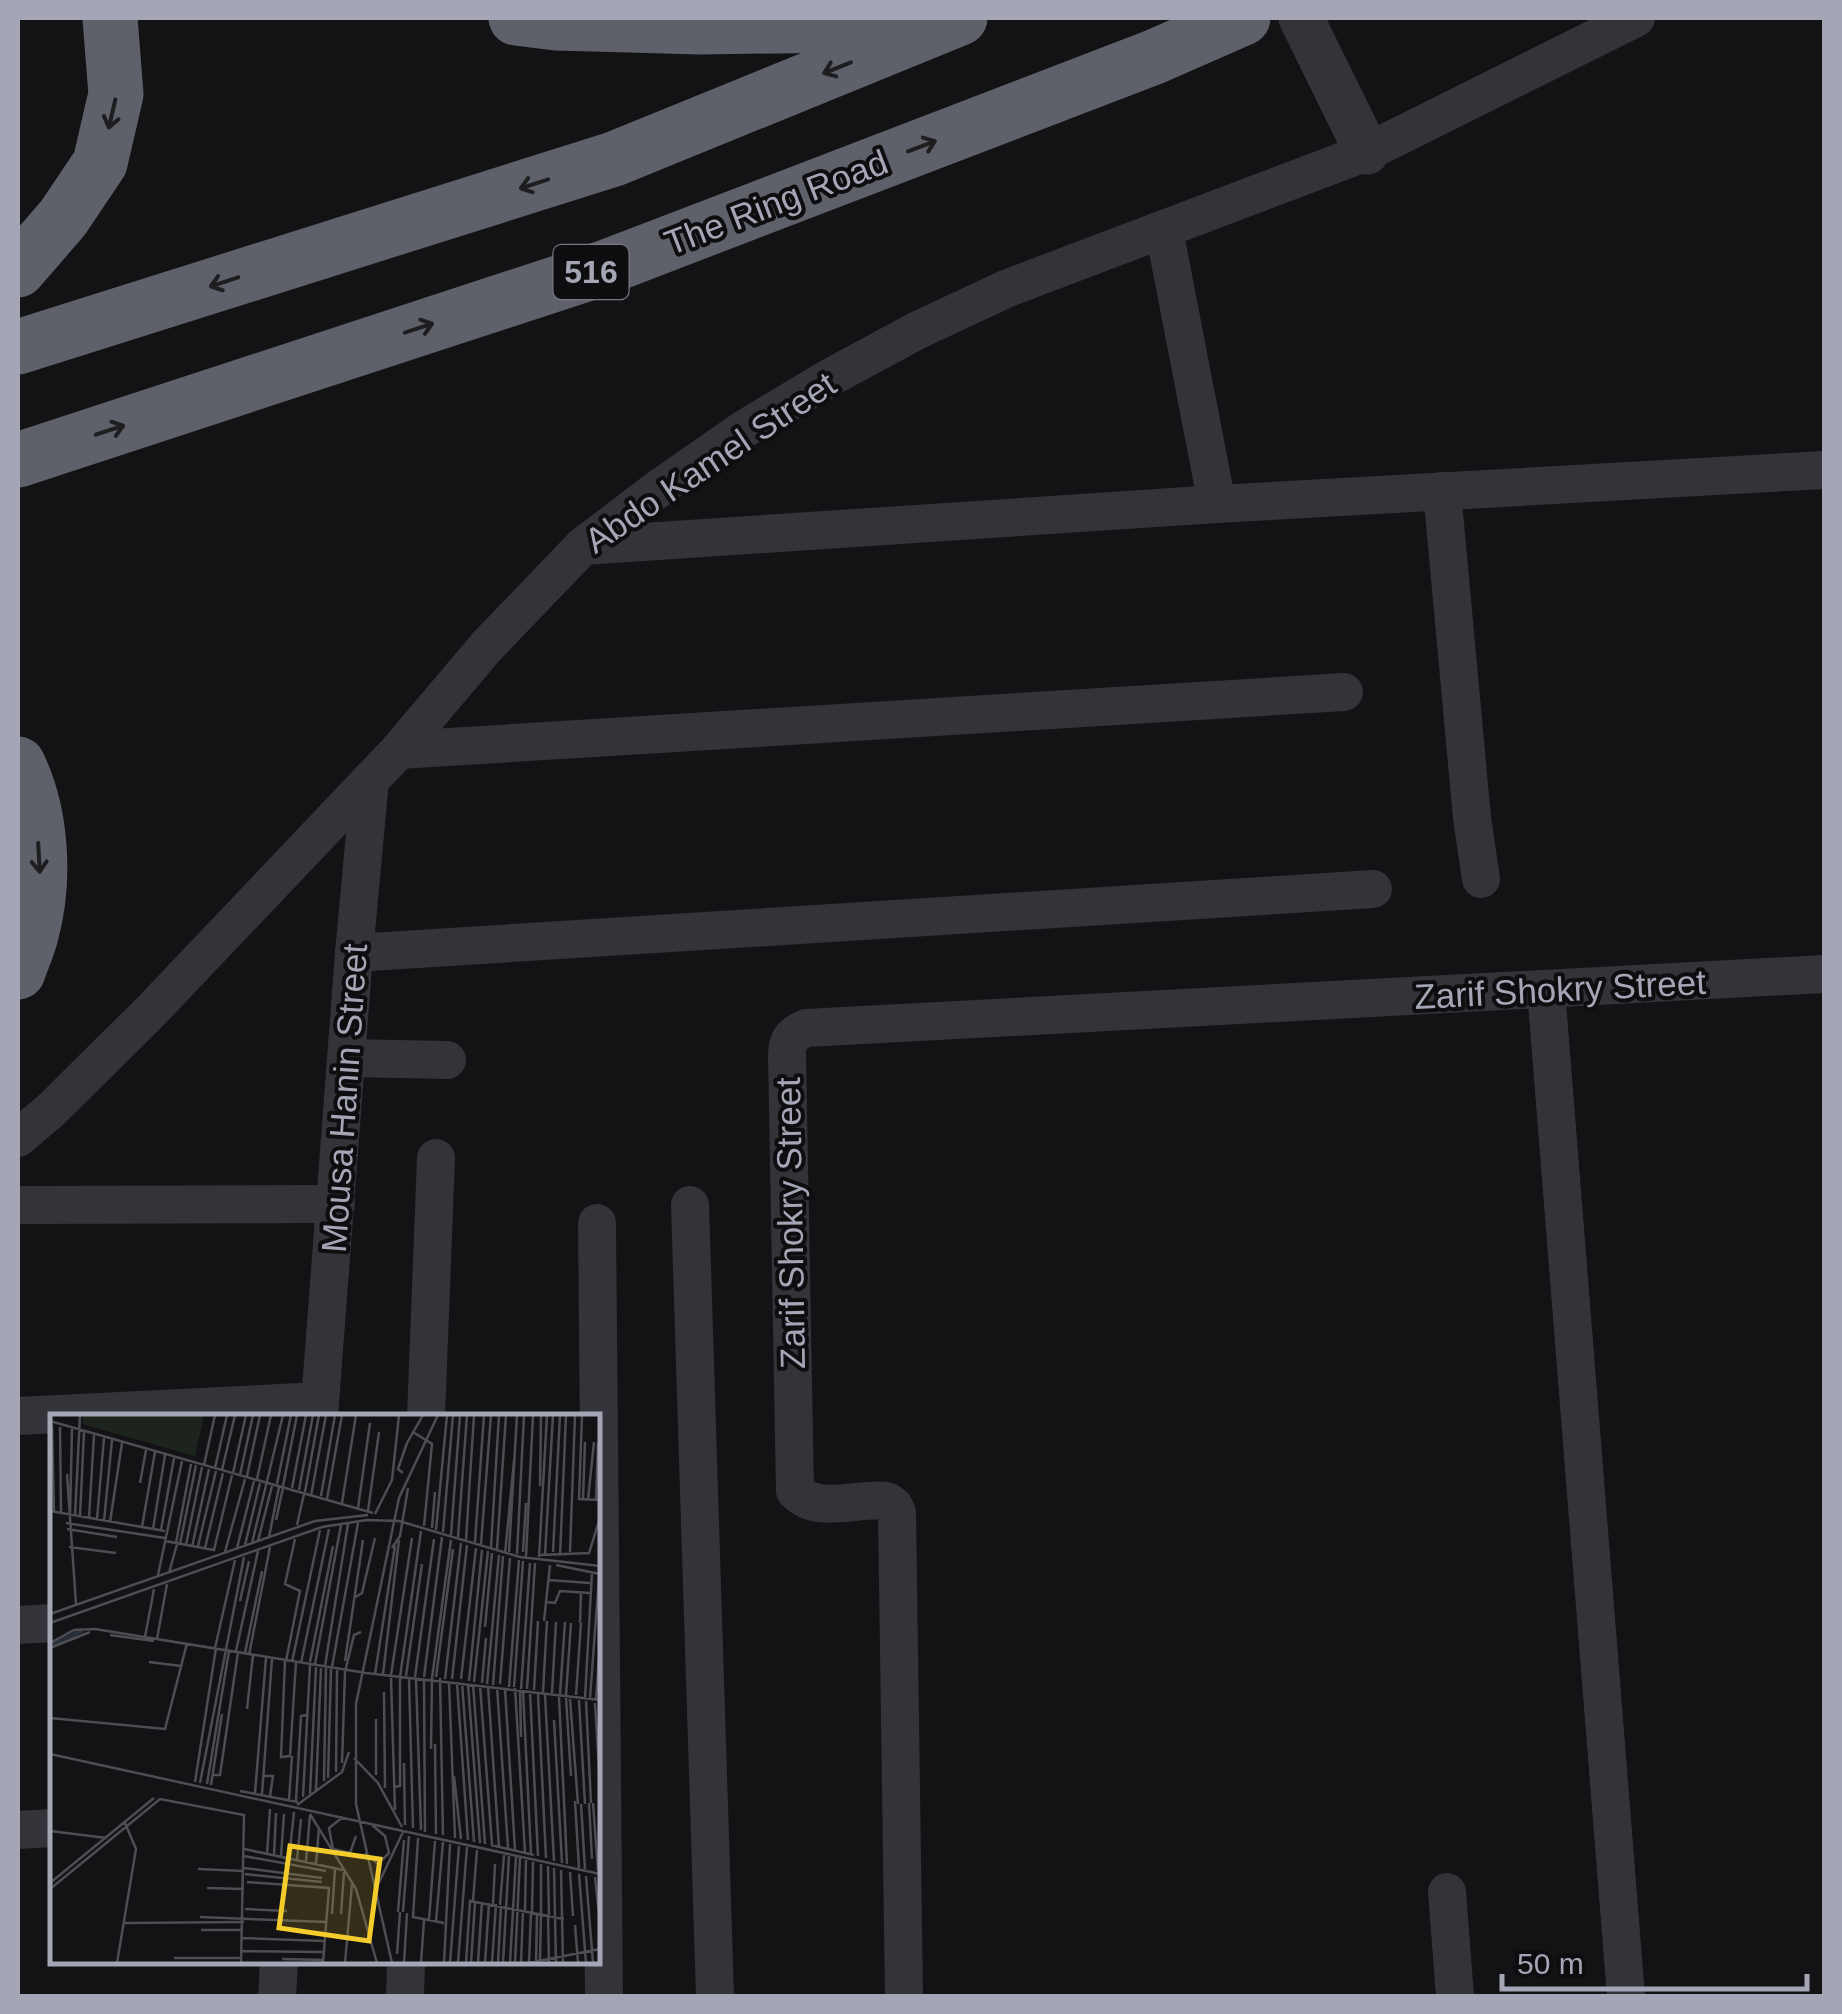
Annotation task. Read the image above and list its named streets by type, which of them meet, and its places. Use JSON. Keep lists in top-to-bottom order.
{
  "streets": {
    "highway": ["The Ring Road", "516"],
    "street": ["Abdo Kamel Street", "Zarif Shokry Street", "Mousa Hanin Street"]
  },
  "crossings": [
    ["Abdo Kamel Street", "Mousa Hanin Street"]
  ],
  "scale_bar": "50 m"
}
